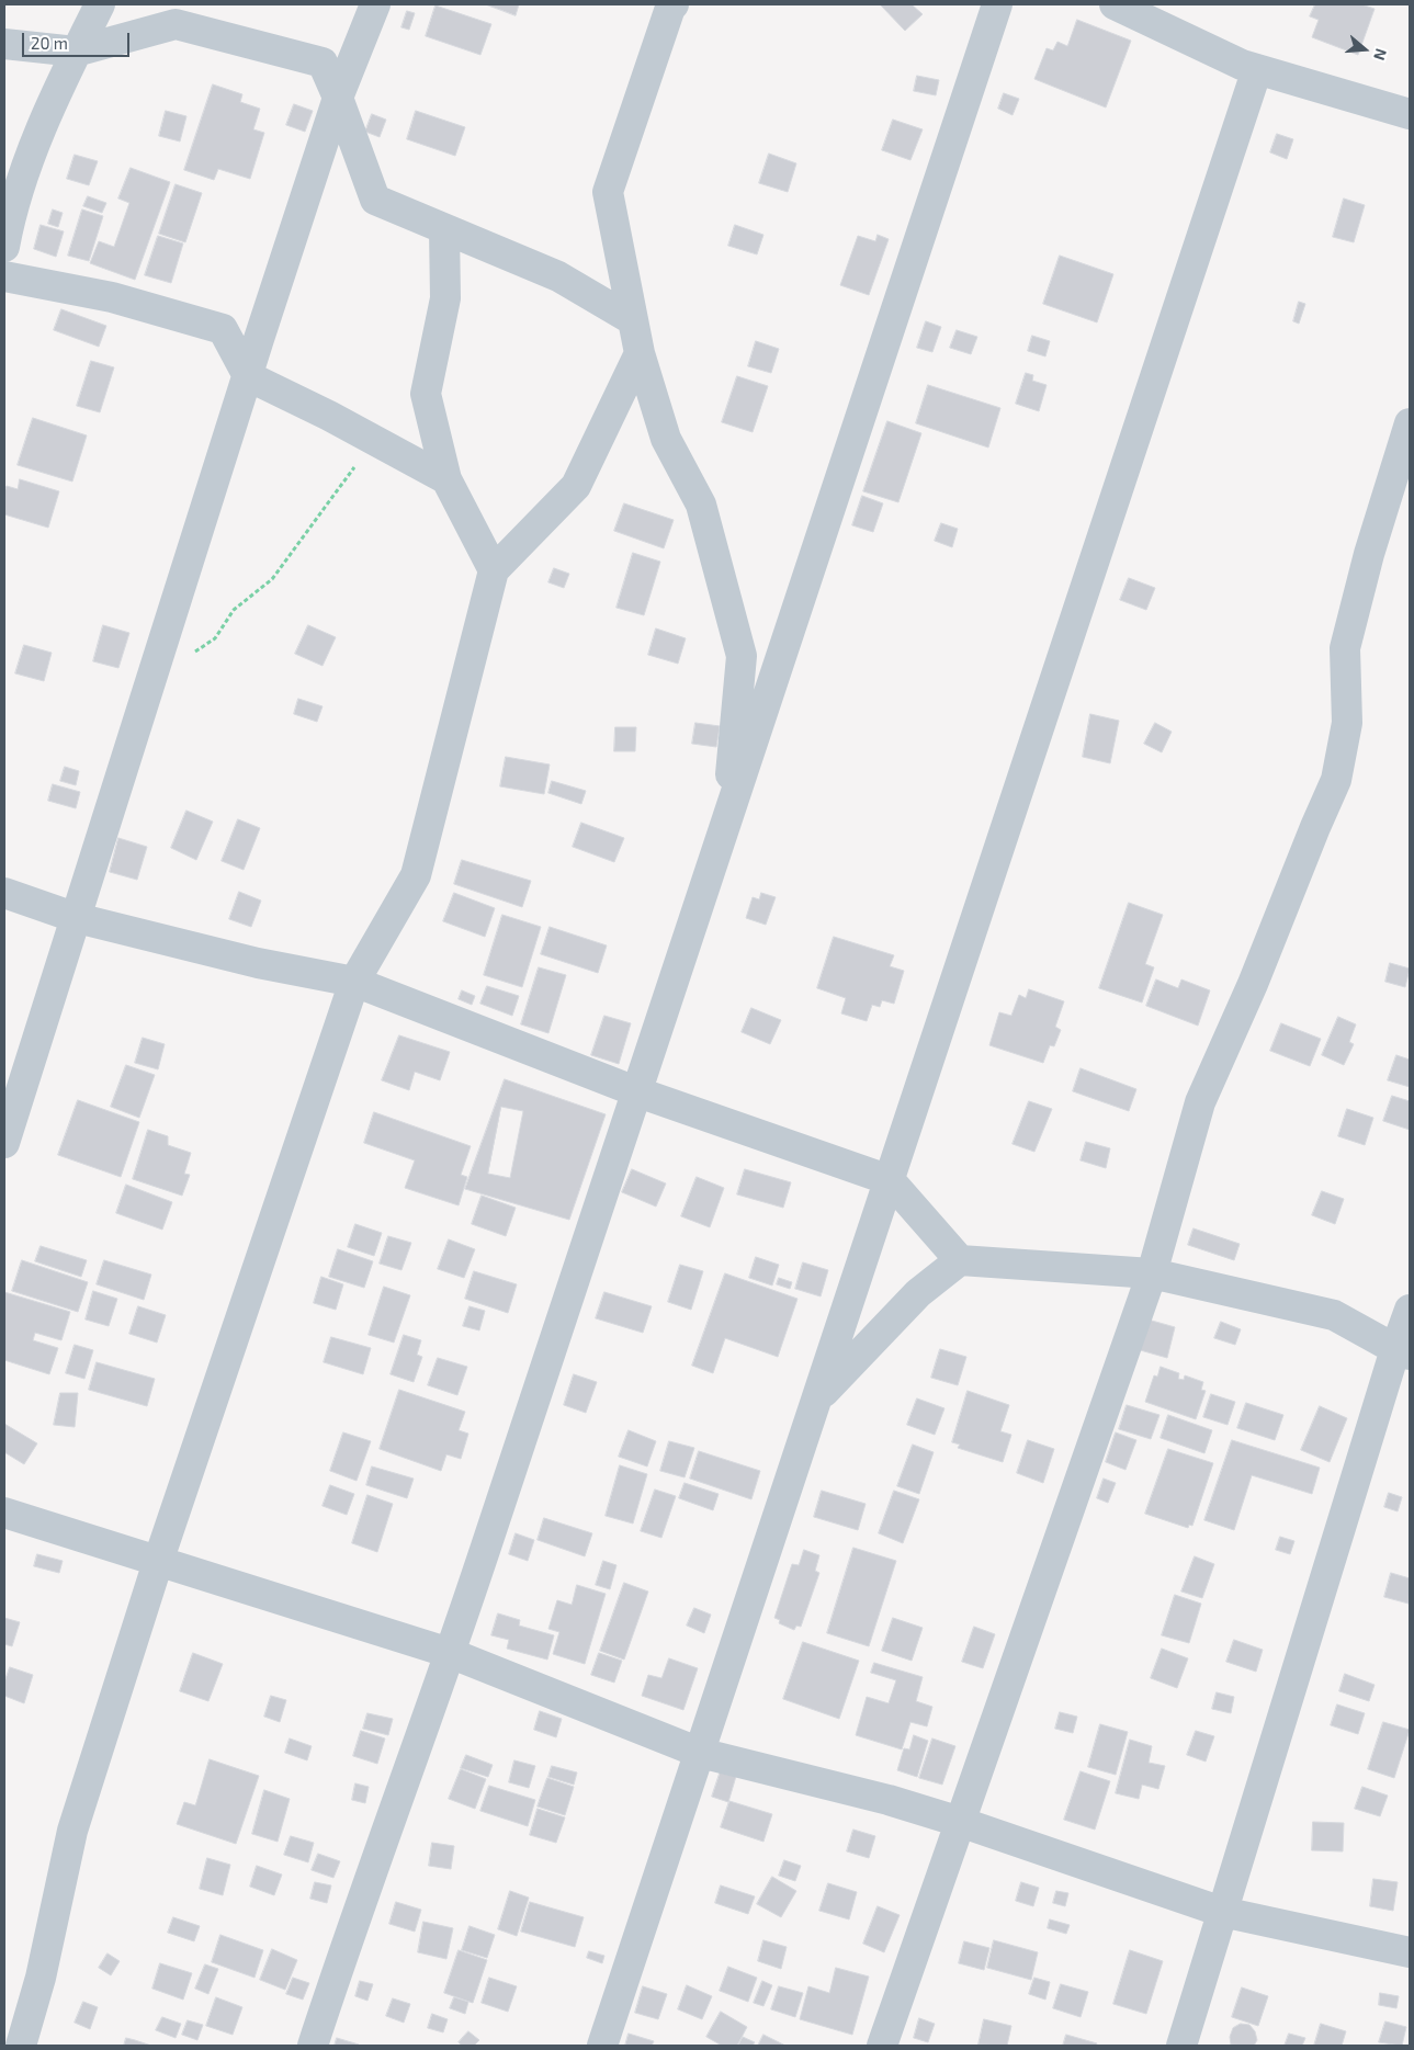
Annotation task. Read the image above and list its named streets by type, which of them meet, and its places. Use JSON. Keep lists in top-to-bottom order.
{
  "scale_bar": "20 m",
  "north": "right"
}
